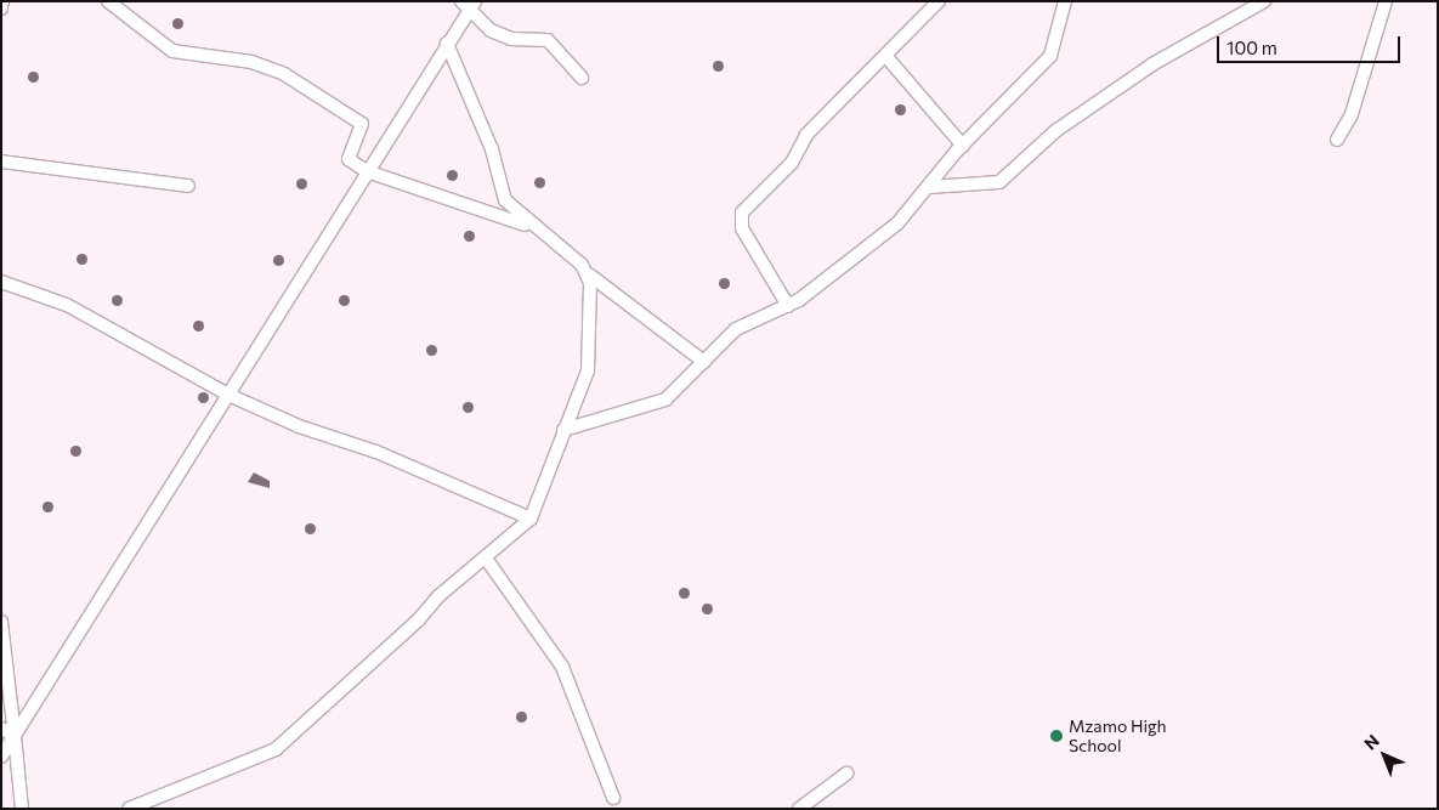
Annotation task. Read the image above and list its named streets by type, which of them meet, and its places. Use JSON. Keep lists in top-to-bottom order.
{
  "places": ["Mzamo High School"],
  "scale_bar": "100 m",
  "north": "top left"
}
